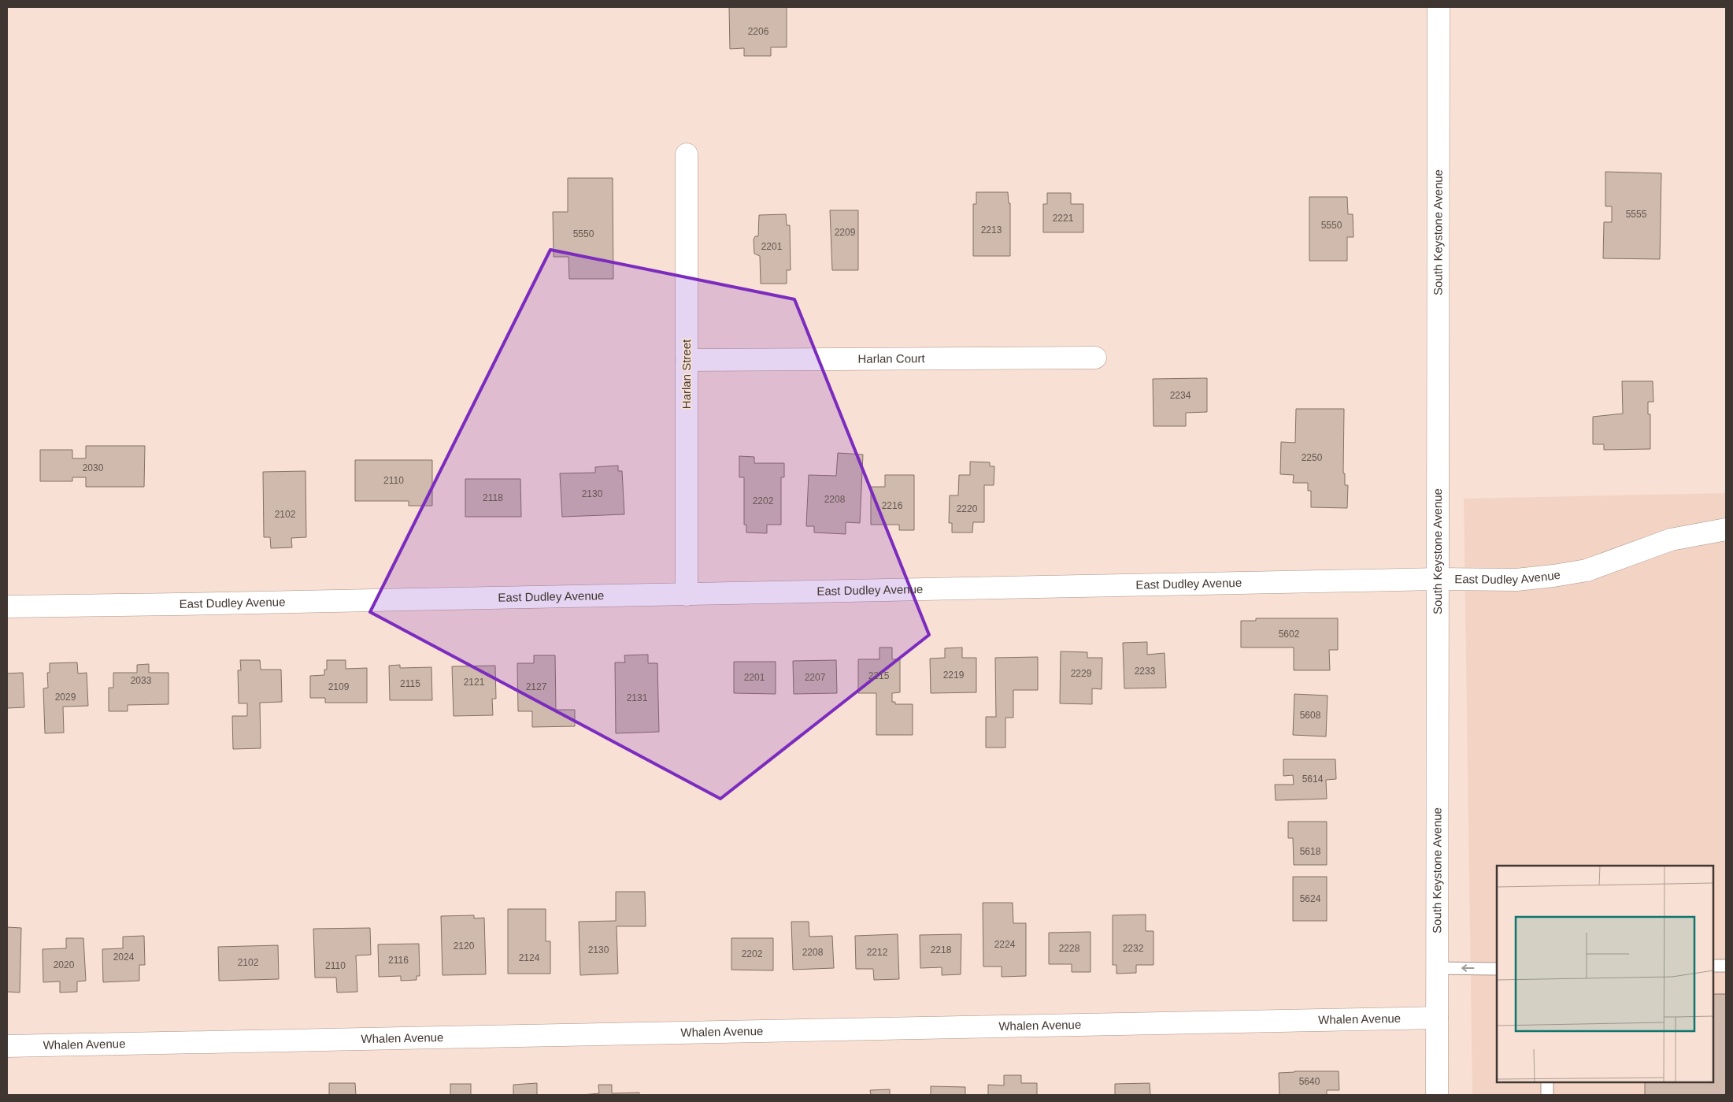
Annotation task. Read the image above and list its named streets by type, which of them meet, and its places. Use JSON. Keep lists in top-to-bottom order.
{
  "streets": {
    "street": [
      "South Keystone Avenue",
      "Harlan Court",
      "Harlan Street",
      "East Dudley Avenue",
      "Whalen Avenue"
    ]
  },
  "crossings": [
    ["South Keystone Avenue", "East Dudley Avenue"],
    ["South Keystone Avenue", "Whalen Avenue"],
    ["Harlan Court", "Harlan Street"],
    ["Harlan Street", "East Dudley Avenue"]
  ],
  "house_numbers": [
    "2206",
    "5555",
    "2221",
    "5550",
    "2213",
    "2209",
    "5550",
    "2201",
    "2234",
    "2250",
    "2030",
    "2110",
    "2130",
    "2118",
    "2208",
    "2202",
    "2216",
    "2220",
    "2102",
    "5602",
    "2233",
    "2229",
    "2219",
    "2215",
    "2201",
    "2207",
    "2033",
    "2121",
    "2115",
    "2109",
    "2127",
    "2029",
    "2131",
    "5608",
    "5614",
    "5618",
    "5624",
    "2224",
    "2120",
    "2228",
    "2232",
    "2130",
    "2218",
    "2208",
    "2212",
    "2202",
    "2024",
    "2124",
    "2116",
    "2102",
    "2020",
    "2110",
    "5640"
  ]
}
